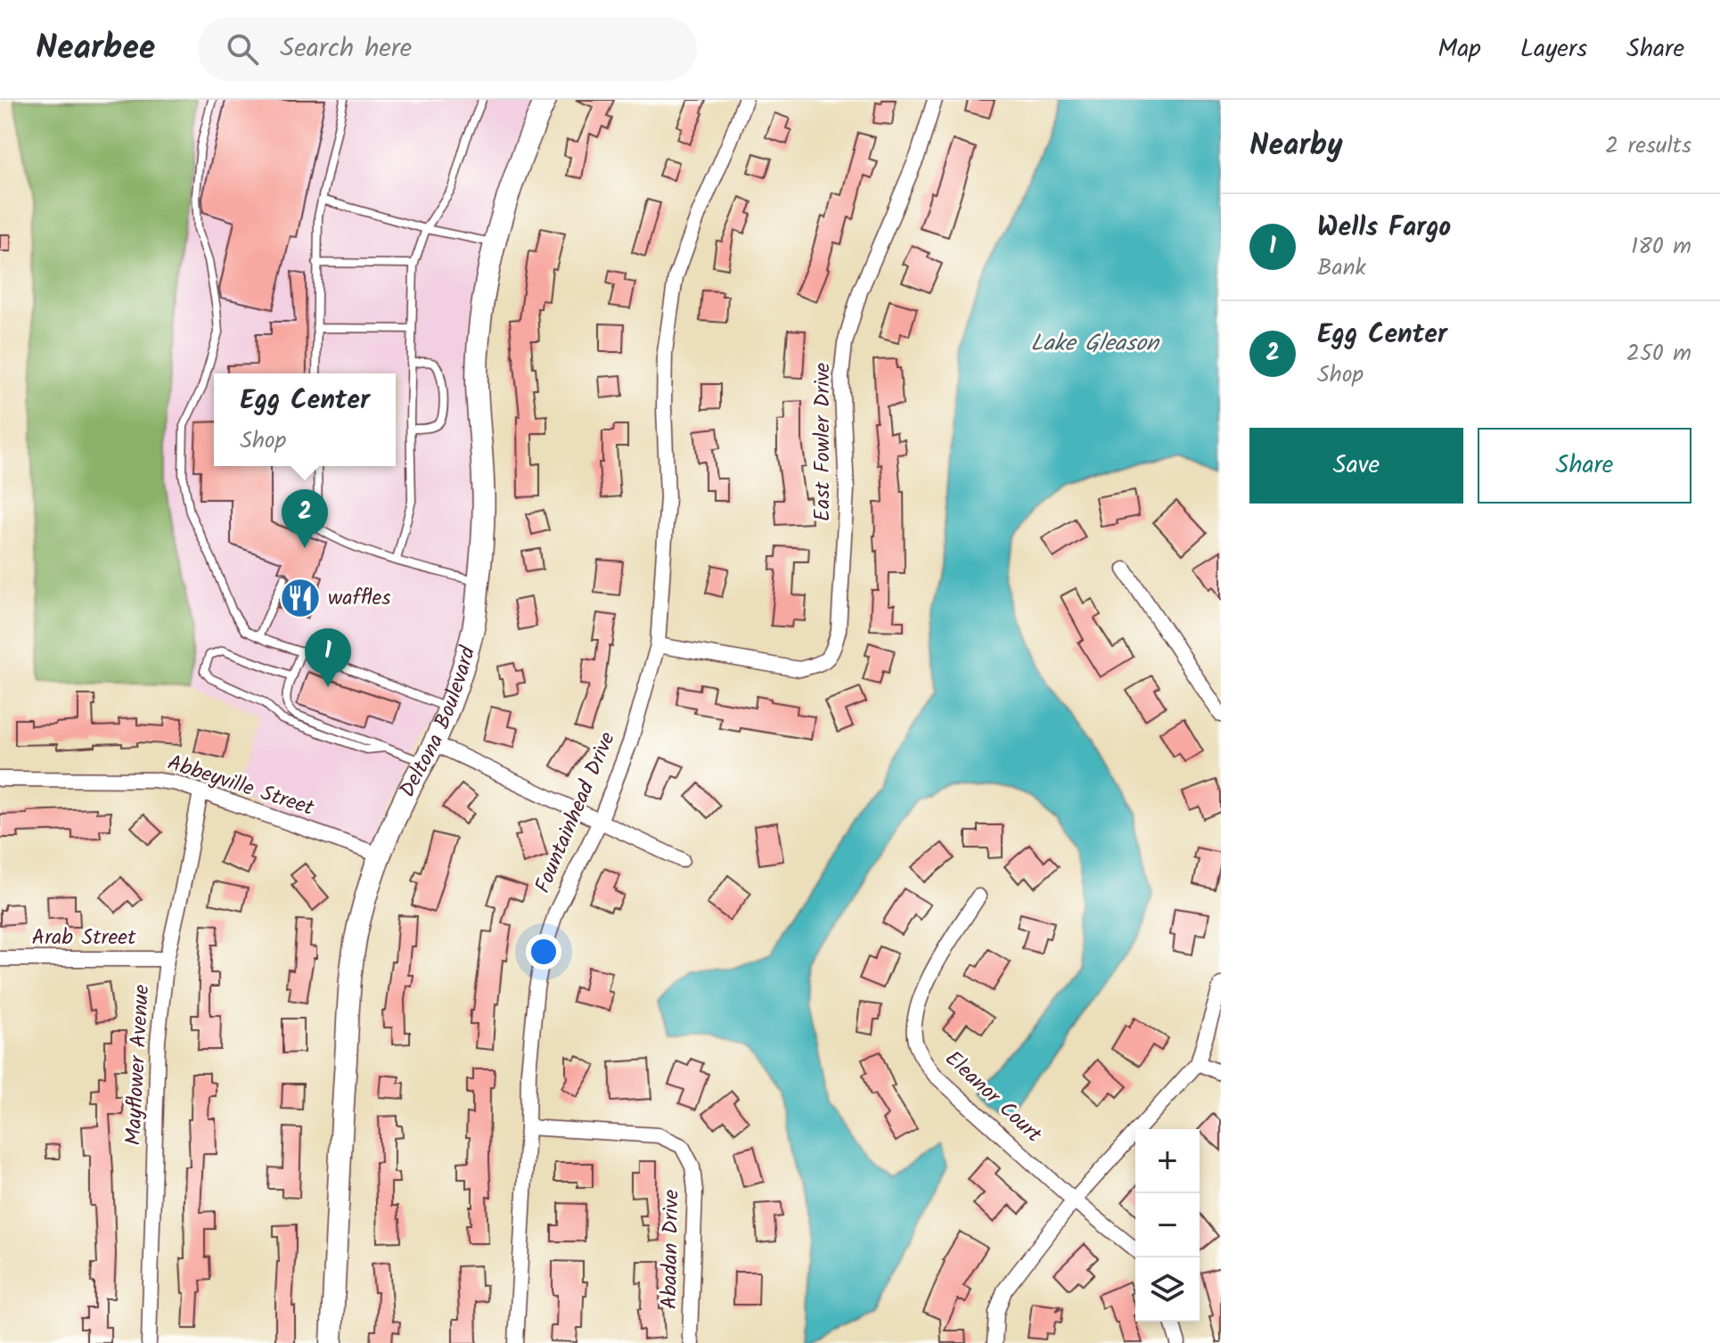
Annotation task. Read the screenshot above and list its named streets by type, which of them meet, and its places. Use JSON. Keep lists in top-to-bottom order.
{
  "streets": {
    "street": [
      "East Fowler Drive",
      "Deltona Boulevard",
      "Abbeyville Street",
      "Fountainhead Drive",
      "Arab Street",
      "Mayflower Avenue",
      "Eleanor Court",
      "Abadan Drive"
    ]
  },
  "crossings": [
    ["East Fowler Drive", "Fountainhead Drive"],
    ["Deltona Boulevard", "Abbeyville Street"],
    ["Abbeyville Street", "Mayflower Avenue"],
    ["Fountainhead Drive", "Abadan Drive"],
    ["Arab Street", "Mayflower Avenue"]
  ],
  "water": ["Lake Gleason"],
  "places": {
    "restaurant": ["waffles"]
  },
  "page": {
    "header": "Nearbee",
    "search": "Search here",
    "nav": ["Map", "Layers", "Share"],
    "heading": ["Nearby", "2 results"],
    "list": [
      {
        "mark": "1",
        "name": "Wells Fargo",
        "note": "Bank",
        "value": "180 m"
      },
      {
        "mark": "2",
        "name": "Egg Center",
        "note": "Shop",
        "value": "250 m"
      }
    ],
    "popup": ["Egg Center", "Shop"],
    "buttons": ["Save", "Share"],
    "pins": ["2", "1"],
    "map_buttons": ["+", "−"]
  }
}
